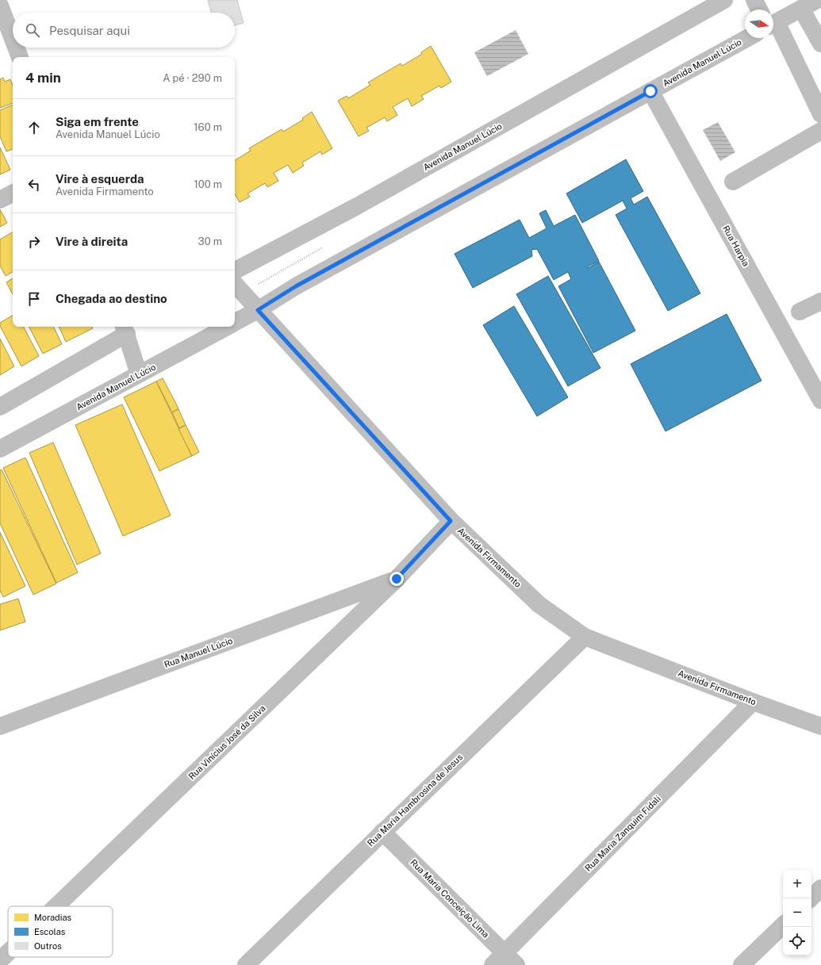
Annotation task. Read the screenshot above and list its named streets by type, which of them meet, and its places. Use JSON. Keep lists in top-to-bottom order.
{
  "streets": {
    "street": [
      "Avenida Manuel Lúcio",
      "Rua Harpia",
      "Avenida Firmamento",
      "Rua Manuel Lúcio",
      "Rua Vinícius José da Silva",
      "Rua Maria Hambrosina de Jesus",
      "Rua Maria Zanquim Fidali",
      "Rua Maria Conceição Lima"
    ]
  },
  "crossings": [
    ["Avenida Manuel Lúcio", "Rua Harpia"],
    ["Avenida Manuel Lúcio", "Avenida Firmamento"],
    ["Avenida Firmamento", "Rua Vinícius José da Silva"],
    ["Avenida Firmamento", "Rua Maria Hambrosina de Jesus"],
    ["Avenida Firmamento", "Rua Maria Zanquim Fidali"],
    ["Rua Manuel Lúcio", "Rua Vinícius José da Silva"],
    ["Rua Maria Hambrosina de Jesus", "Rua Maria Conceição Lima"],
    ["Rua Maria Zanquim Fidali", "Rua Maria Conceição Lima"]
  ],
  "legend": ["Moradias", "Escolas", "Outros"],
  "north": "right",
  "page": {
    "search": "Pesquisar aqui",
    "heading": ["4 min", "A pé · 290 m"],
    "list": [
      ["Siga em frente", "Avenida Manuel Lúcio", "160 m"],
      ["Vire à esquerda", "Avenida Firmamento", "100 m"],
      ["Vire à direita", "30 m"],
      "Chegada ao destino"
    ],
    "map_buttons": ["+", "−"]
  }
}
